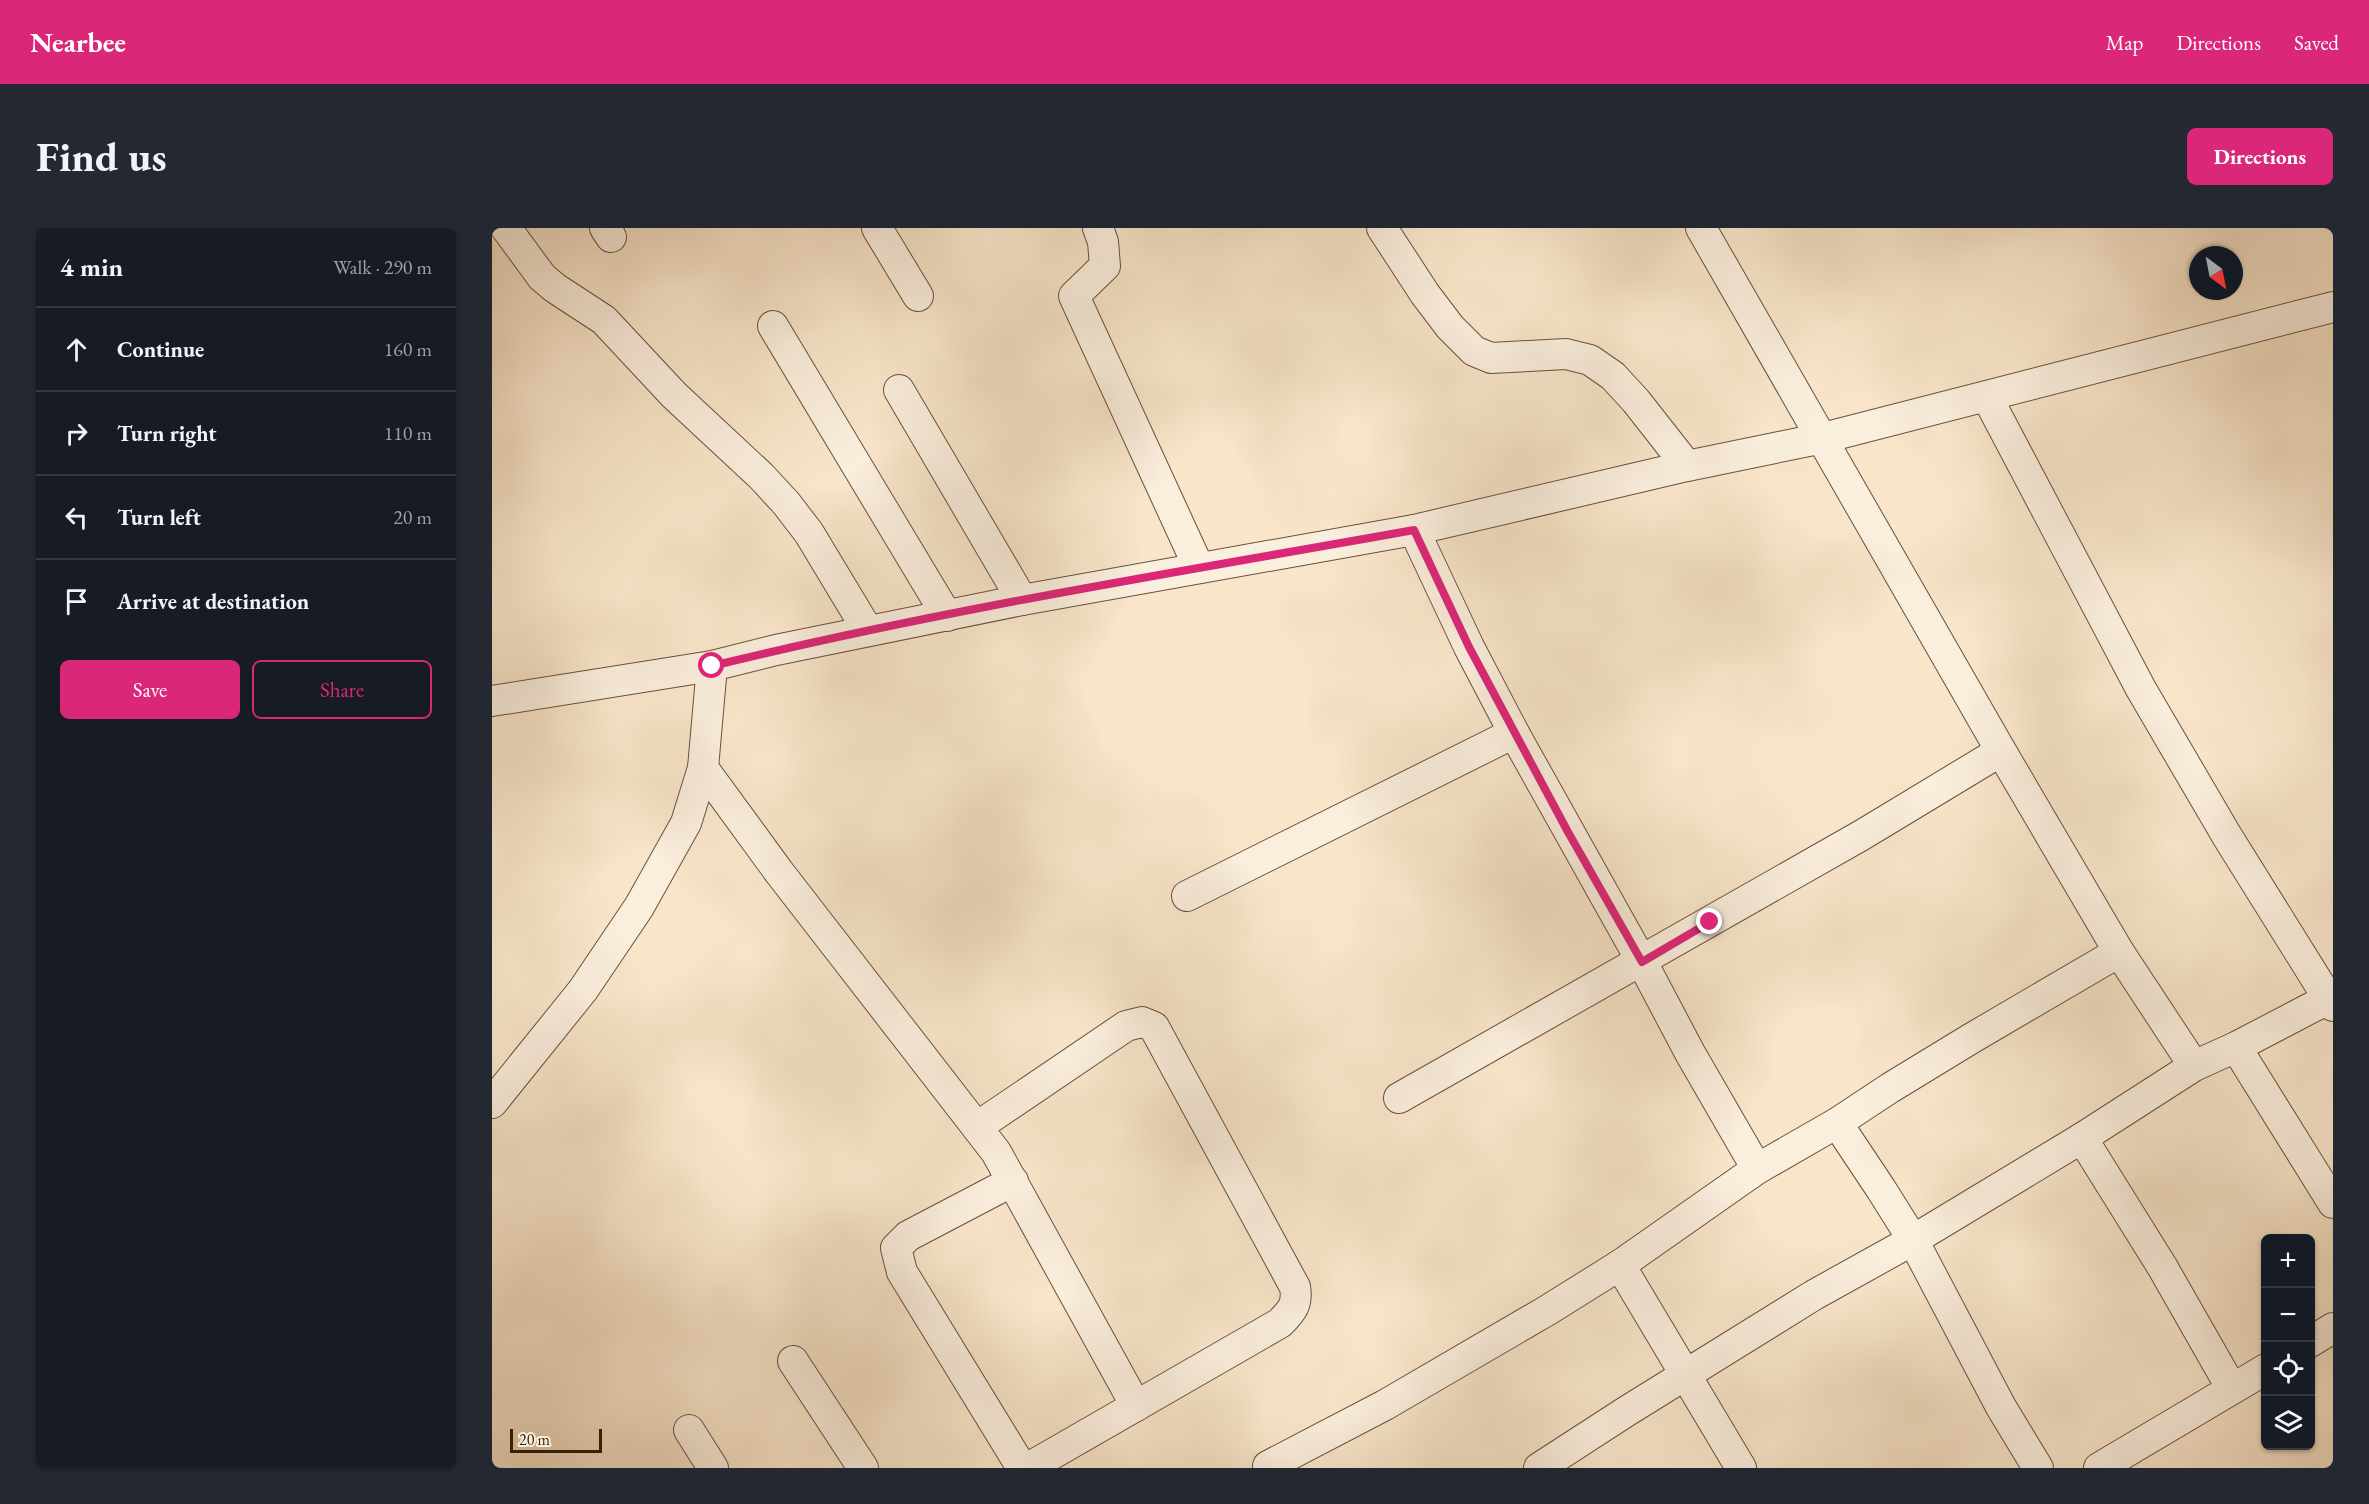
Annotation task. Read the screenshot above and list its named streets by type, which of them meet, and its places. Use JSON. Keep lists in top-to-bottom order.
{
  "scale_bar": "20 m",
  "north": "bottom right",
  "page": {
    "header": "Nearbee",
    "nav": ["Map", "Directions", "Saved"],
    "buttons": [
      "Directions",
      ["Save", "Share"]
    ],
    "title": "Find us",
    "heading": ["4 min", "Walk · 290 m"],
    "list": [
      ["Continue", "160 m"],
      ["Turn right", "110 m"],
      ["Turn left", "20 m"],
      "Arrive at destination"
    ],
    "map_buttons": ["+", "−"],
    "scale": "20 m"
  }
}
